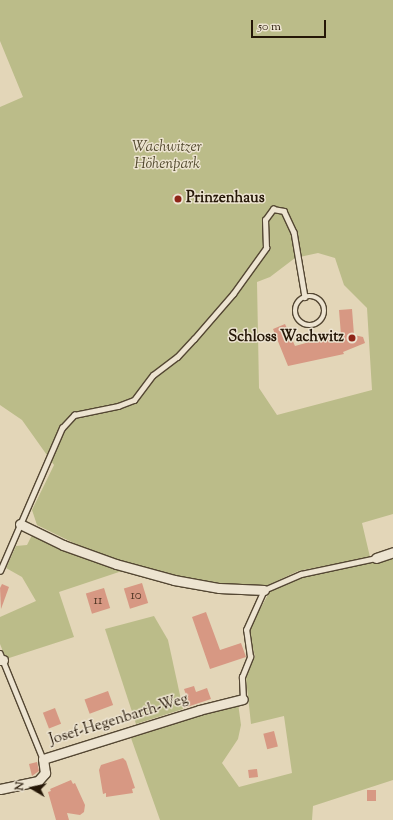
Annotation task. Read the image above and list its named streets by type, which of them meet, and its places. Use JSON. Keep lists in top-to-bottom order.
{
  "streets": {
    "street": ["Josef-Hegenbarth-Weg"]
  },
  "parks": ["Wachwitzer Höhenpark"],
  "places": ["Prinzenhaus", "Schloss Wachwitz"],
  "house_numbers": ["10", "11"],
  "scale_bar": "50 m",
  "north": "left"
}
